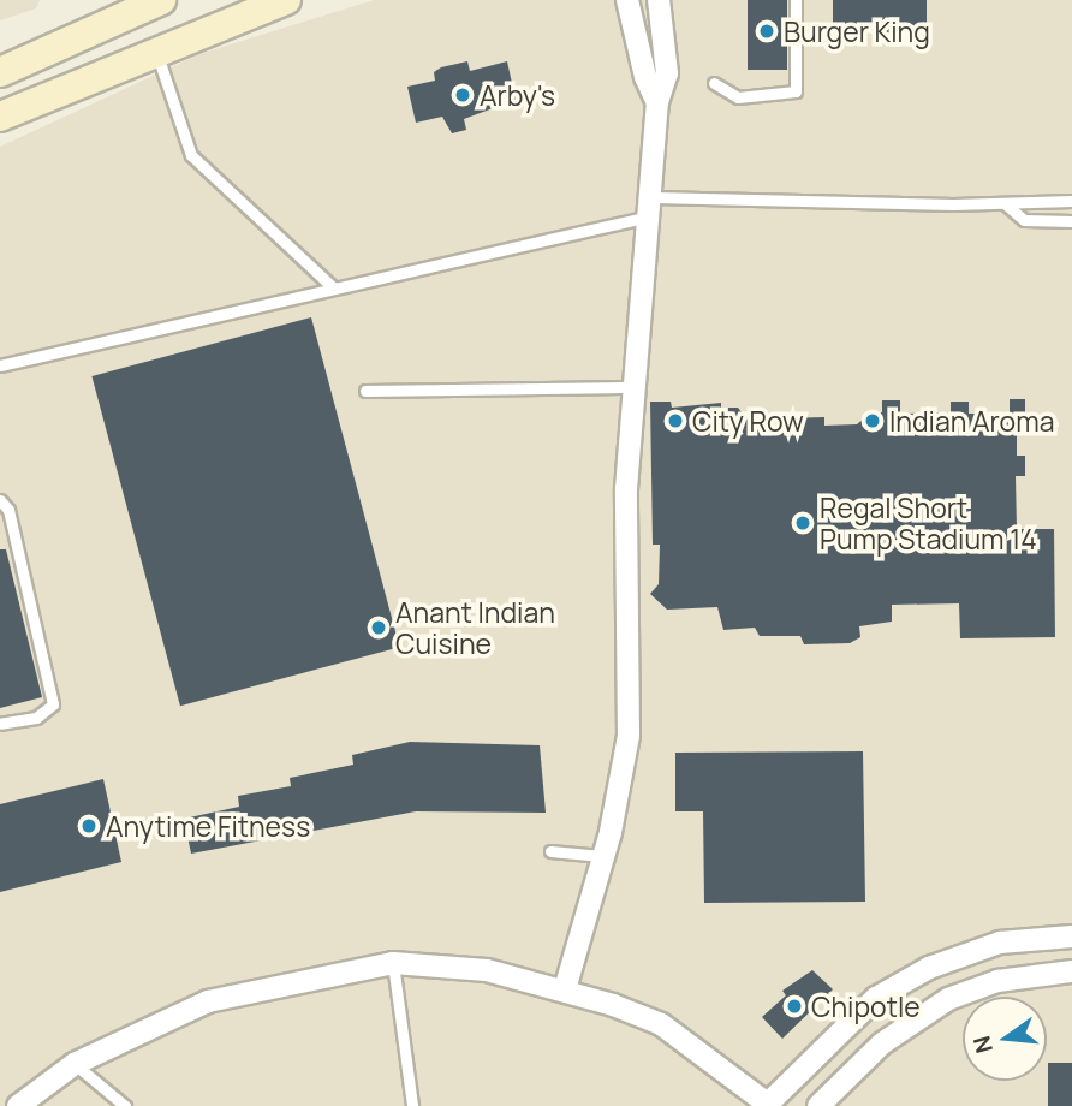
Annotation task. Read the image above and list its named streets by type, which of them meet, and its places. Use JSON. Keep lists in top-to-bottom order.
{
  "places": [
    "Burger King",
    "Arby's",
    "City Row",
    "Indian Aroma",
    "Regal Short Pump Stadium 14",
    "Anant Indian Cuisine",
    "Anytime Fitness",
    "Chipotle"
  ],
  "north": "left"
}
